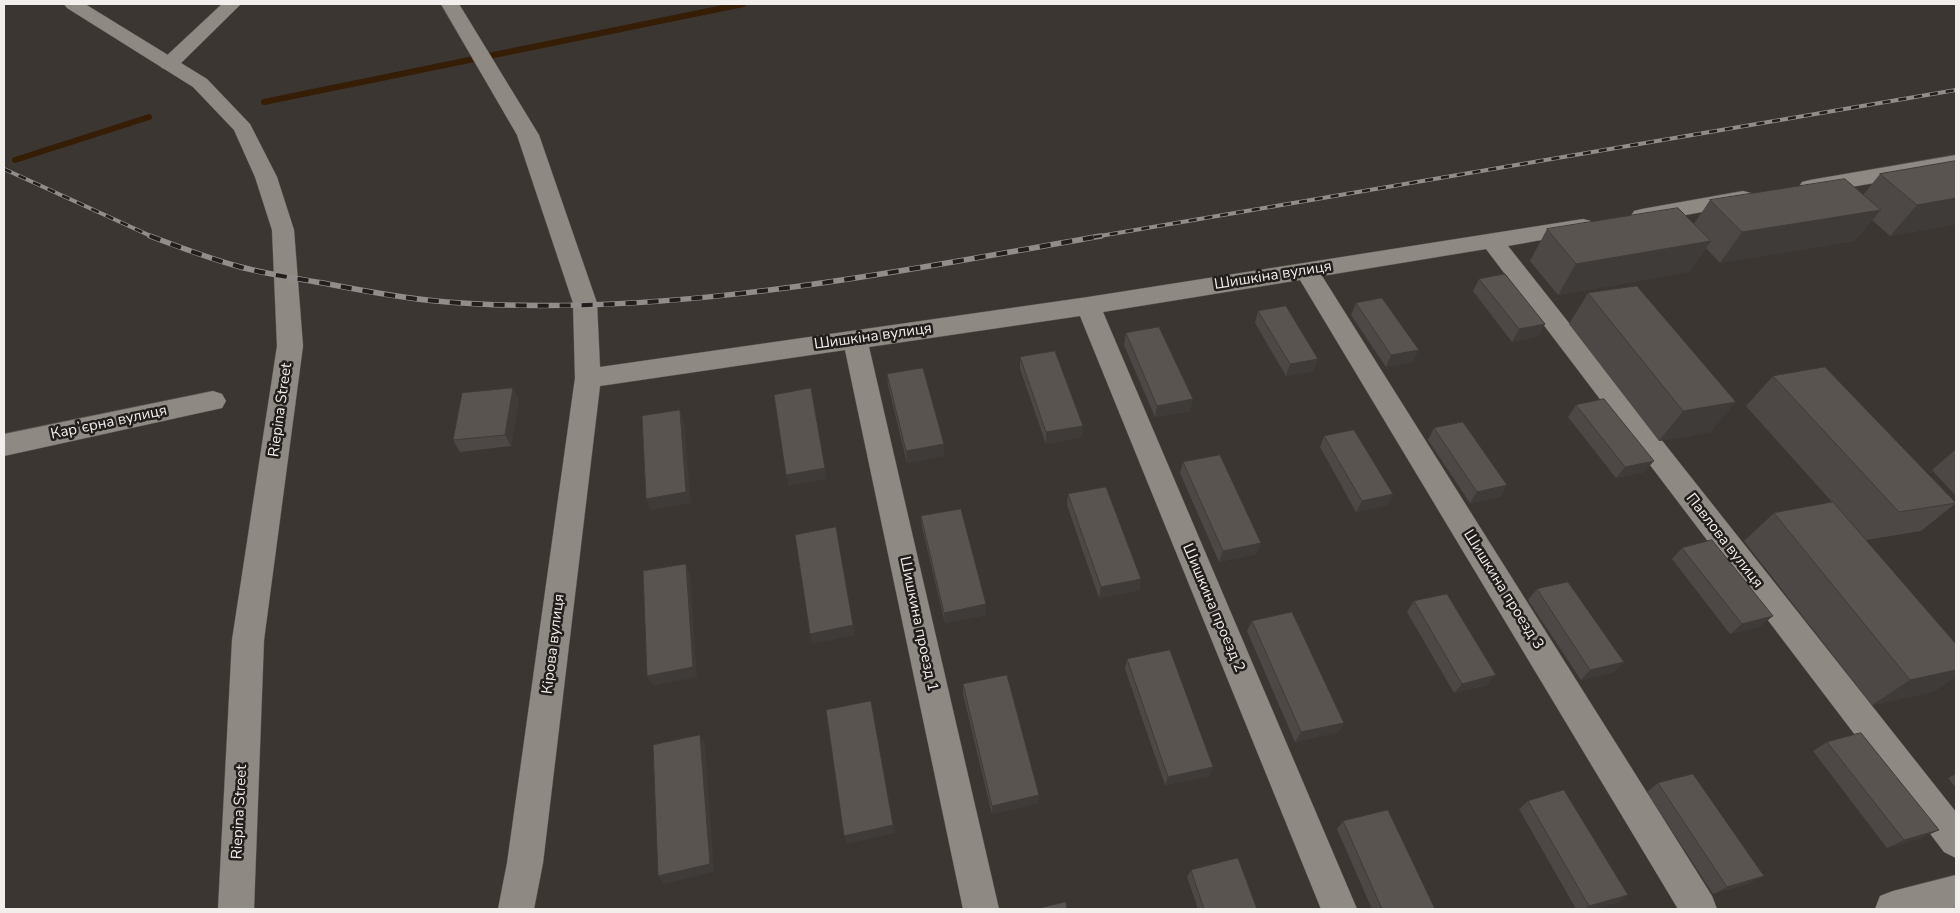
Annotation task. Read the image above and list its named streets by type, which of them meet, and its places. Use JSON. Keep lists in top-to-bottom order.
{
  "streets": {
    "street": [
      "Шишкіна вулиця",
      "Riepina Street",
      "Карʼєрна вулиця",
      "Павлова вулиця",
      "Шишкина проезд 3",
      "Шишкина проезд 2",
      "Шишкина проезд 1",
      "Кірова вулиця"
    ]
  },
  "crossings": [
    ["Шишкіна вулиця", "Павлова вулиця"],
    ["Шишкіна вулиця", "Шишкина проезд 3"],
    ["Шишкіна вулиця", "Шишкина проезд 2"],
    ["Шишкіна вулиця", "Шишкина проезд 1"],
    ["Шишкіна вулиця", "Кірова вулиця"]
  ]
}
